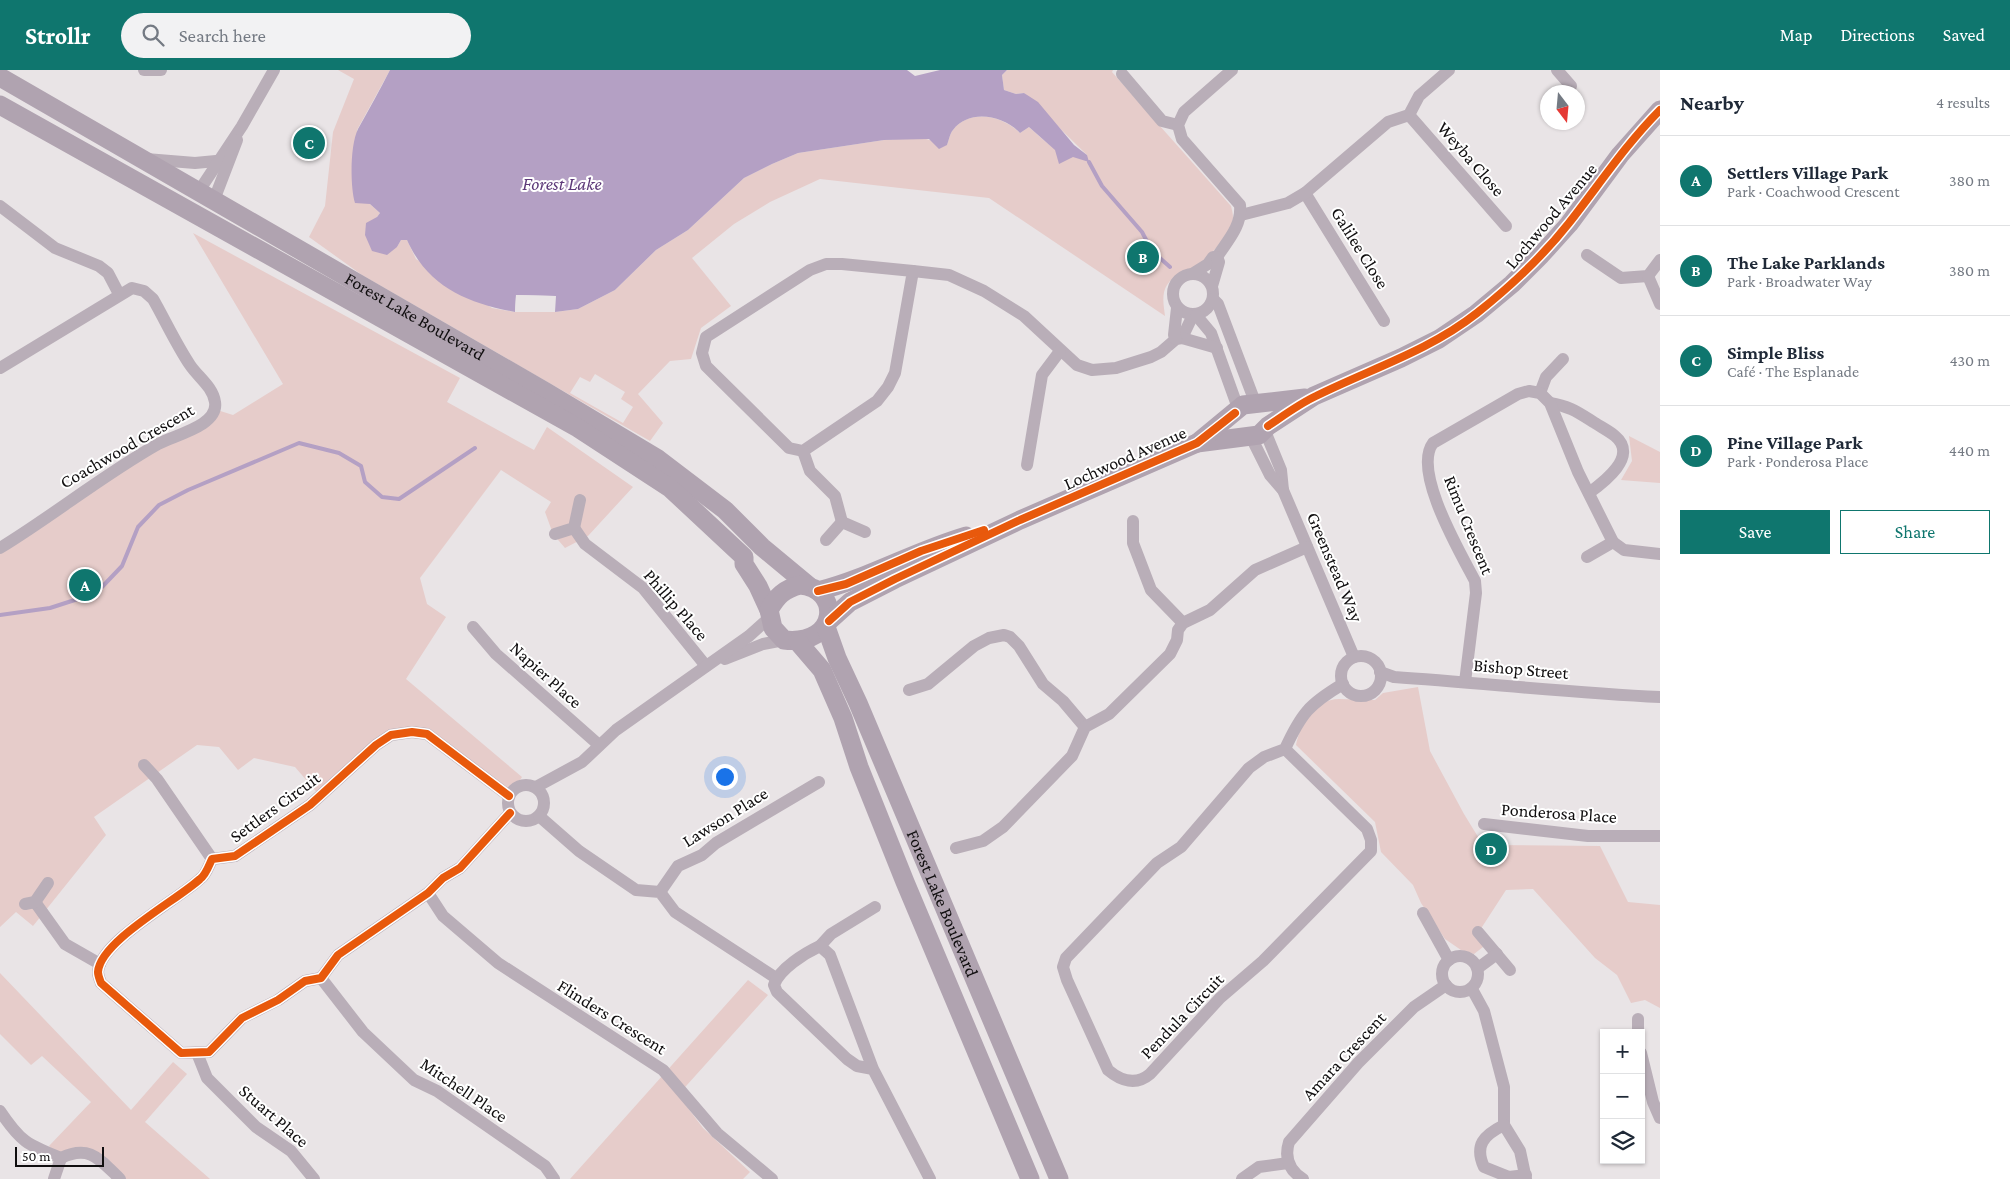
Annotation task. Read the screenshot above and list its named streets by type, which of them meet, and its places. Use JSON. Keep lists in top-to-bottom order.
{
  "streets": {
    "main road": ["Lochwood Avenue", "Forest Lake Boulevard"],
    "street": [
      "Weyba Close",
      "Galilee Close",
      "Coachwood Crescent",
      "Rimu Crescent",
      "Greenstead Way",
      "Phillip Place",
      "Bishop Street",
      "Napier Place",
      "Settlers Circuit",
      "Ponderosa Place",
      "Lawson Place",
      "Pendula Circuit",
      "Flinders Crescent",
      "Amara Crescent",
      "Mitchell Place",
      "Stuart Place"
    ]
  },
  "crossings": [
    ["Lochwood Avenue", "Forest Lake Boulevard"],
    ["Lochwood Avenue", "Greenstead Way"],
    ["Rimu Crescent", "Bishop Street"],
    ["Greenstead Way", "Bishop Street"]
  ],
  "water": ["Forest Lake"],
  "scale_bar": "50 m",
  "north": "bottom",
  "page": {
    "header": "Strollr",
    "search": "Search here",
    "nav": ["Map", "Directions", "Saved"],
    "heading": ["Nearby", "4 results"],
    "pins": [
      "C",
      "B",
      "A",
      "D"
    ],
    "list": [
      {
        "mark": "A",
        "name": "Settlers Village Park",
        "note": "Park · Coachwood Crescent",
        "value": "380 m"
      },
      {
        "mark": "B",
        "name": "The Lake Parklands",
        "note": "Park · Broadwater Way",
        "value": "380 m"
      },
      {
        "mark": "C",
        "name": "Simple Bliss",
        "note": "Café · The Esplanade",
        "value": "430 m"
      },
      {
        "mark": "D",
        "name": "Pine Village Park",
        "note": "Park · Ponderosa Place",
        "value": "440 m"
      }
    ],
    "buttons": ["Save", "Share"],
    "map_buttons": ["+", "−"],
    "scale": "50 m"
  }
}
